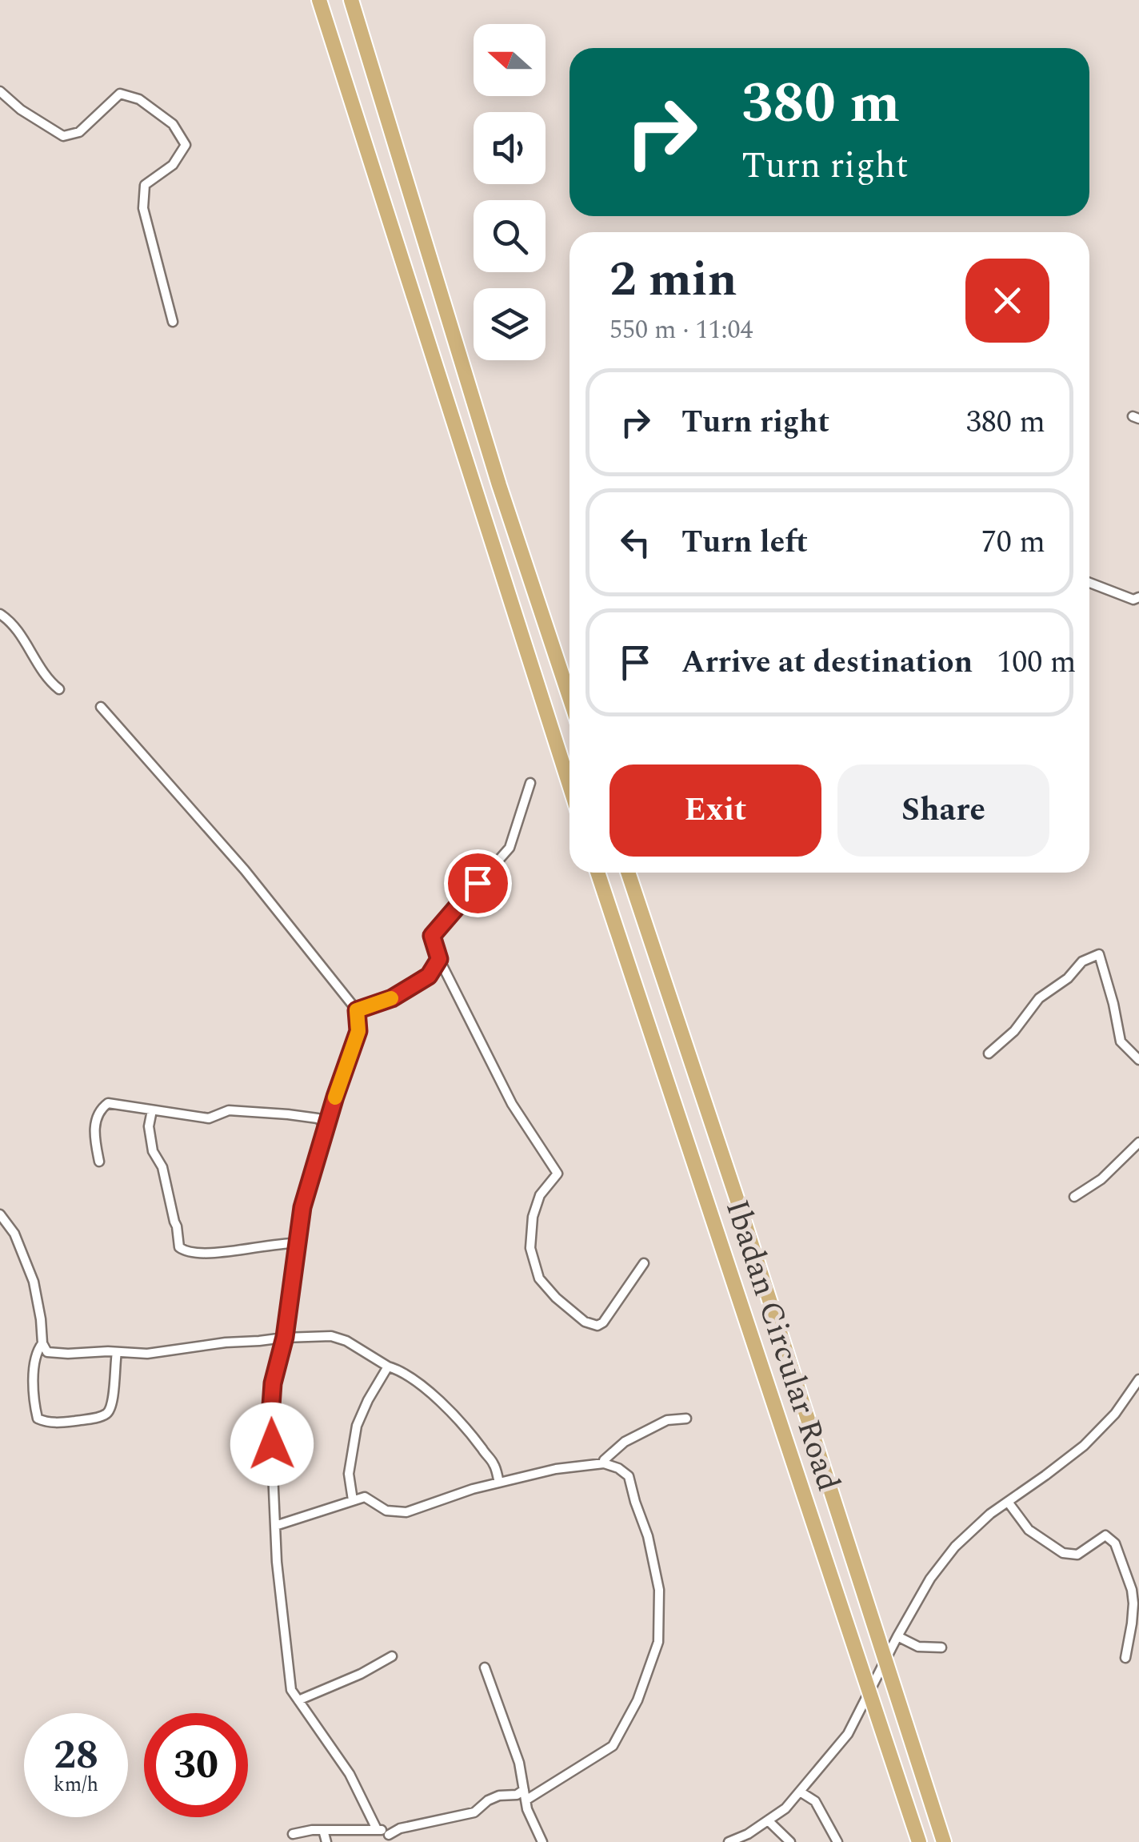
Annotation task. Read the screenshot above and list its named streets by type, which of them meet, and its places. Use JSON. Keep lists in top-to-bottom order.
{
  "streets": {
    "highway": ["Ibadan Circular Road"]
  },
  "north": "left",
  "page": {
    "turn": ["380 m", "Turn right"],
    "heading": ["2 min", "550 m · 11:04"],
    "list": [
      {
        "name": "Turn right",
        "value": "380 m"
      },
      {
        "name": "Turn left",
        "value": "70 m"
      },
      {
        "name": "Arrive at destination",
        "value": "100 m"
      }
    ],
    "buttons": ["Exit", "Share"],
    "speed": "28 km/h",
    "limit": "30"
  }
}
